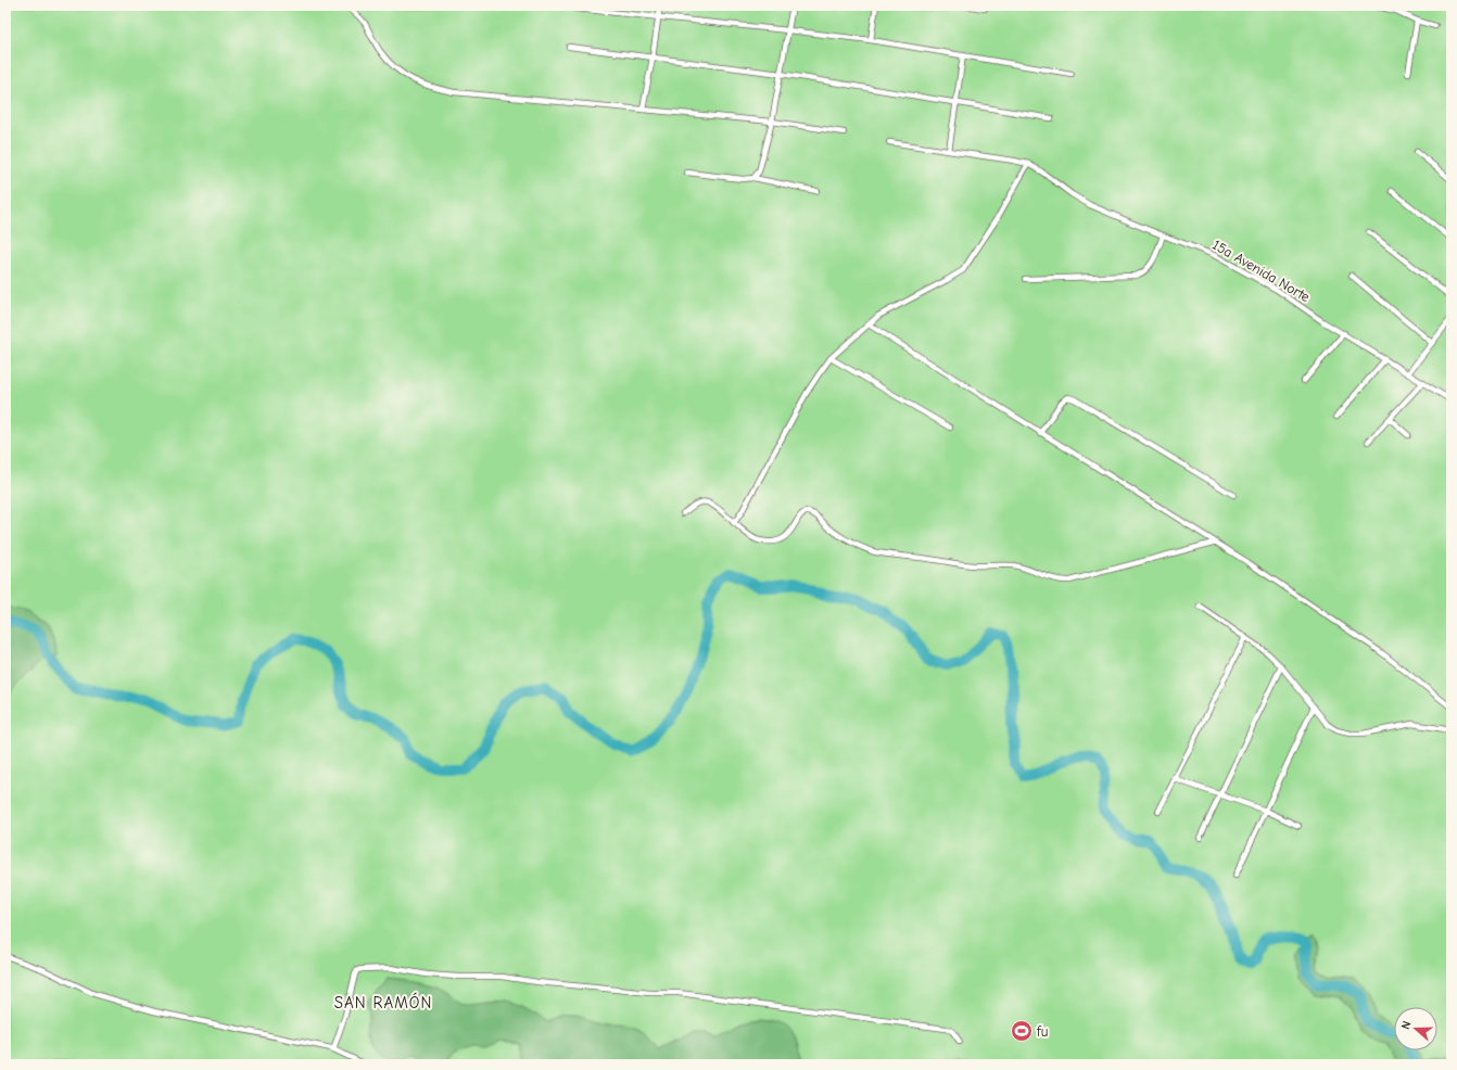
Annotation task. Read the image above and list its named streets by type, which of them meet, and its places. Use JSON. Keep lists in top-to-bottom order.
{
  "streets": {
    "street": ["15a Avenida Norte"]
  },
  "districts": ["SAN RAMÓN"],
  "places": {
    "sports": ["fu"]
  },
  "north": "left"
}
